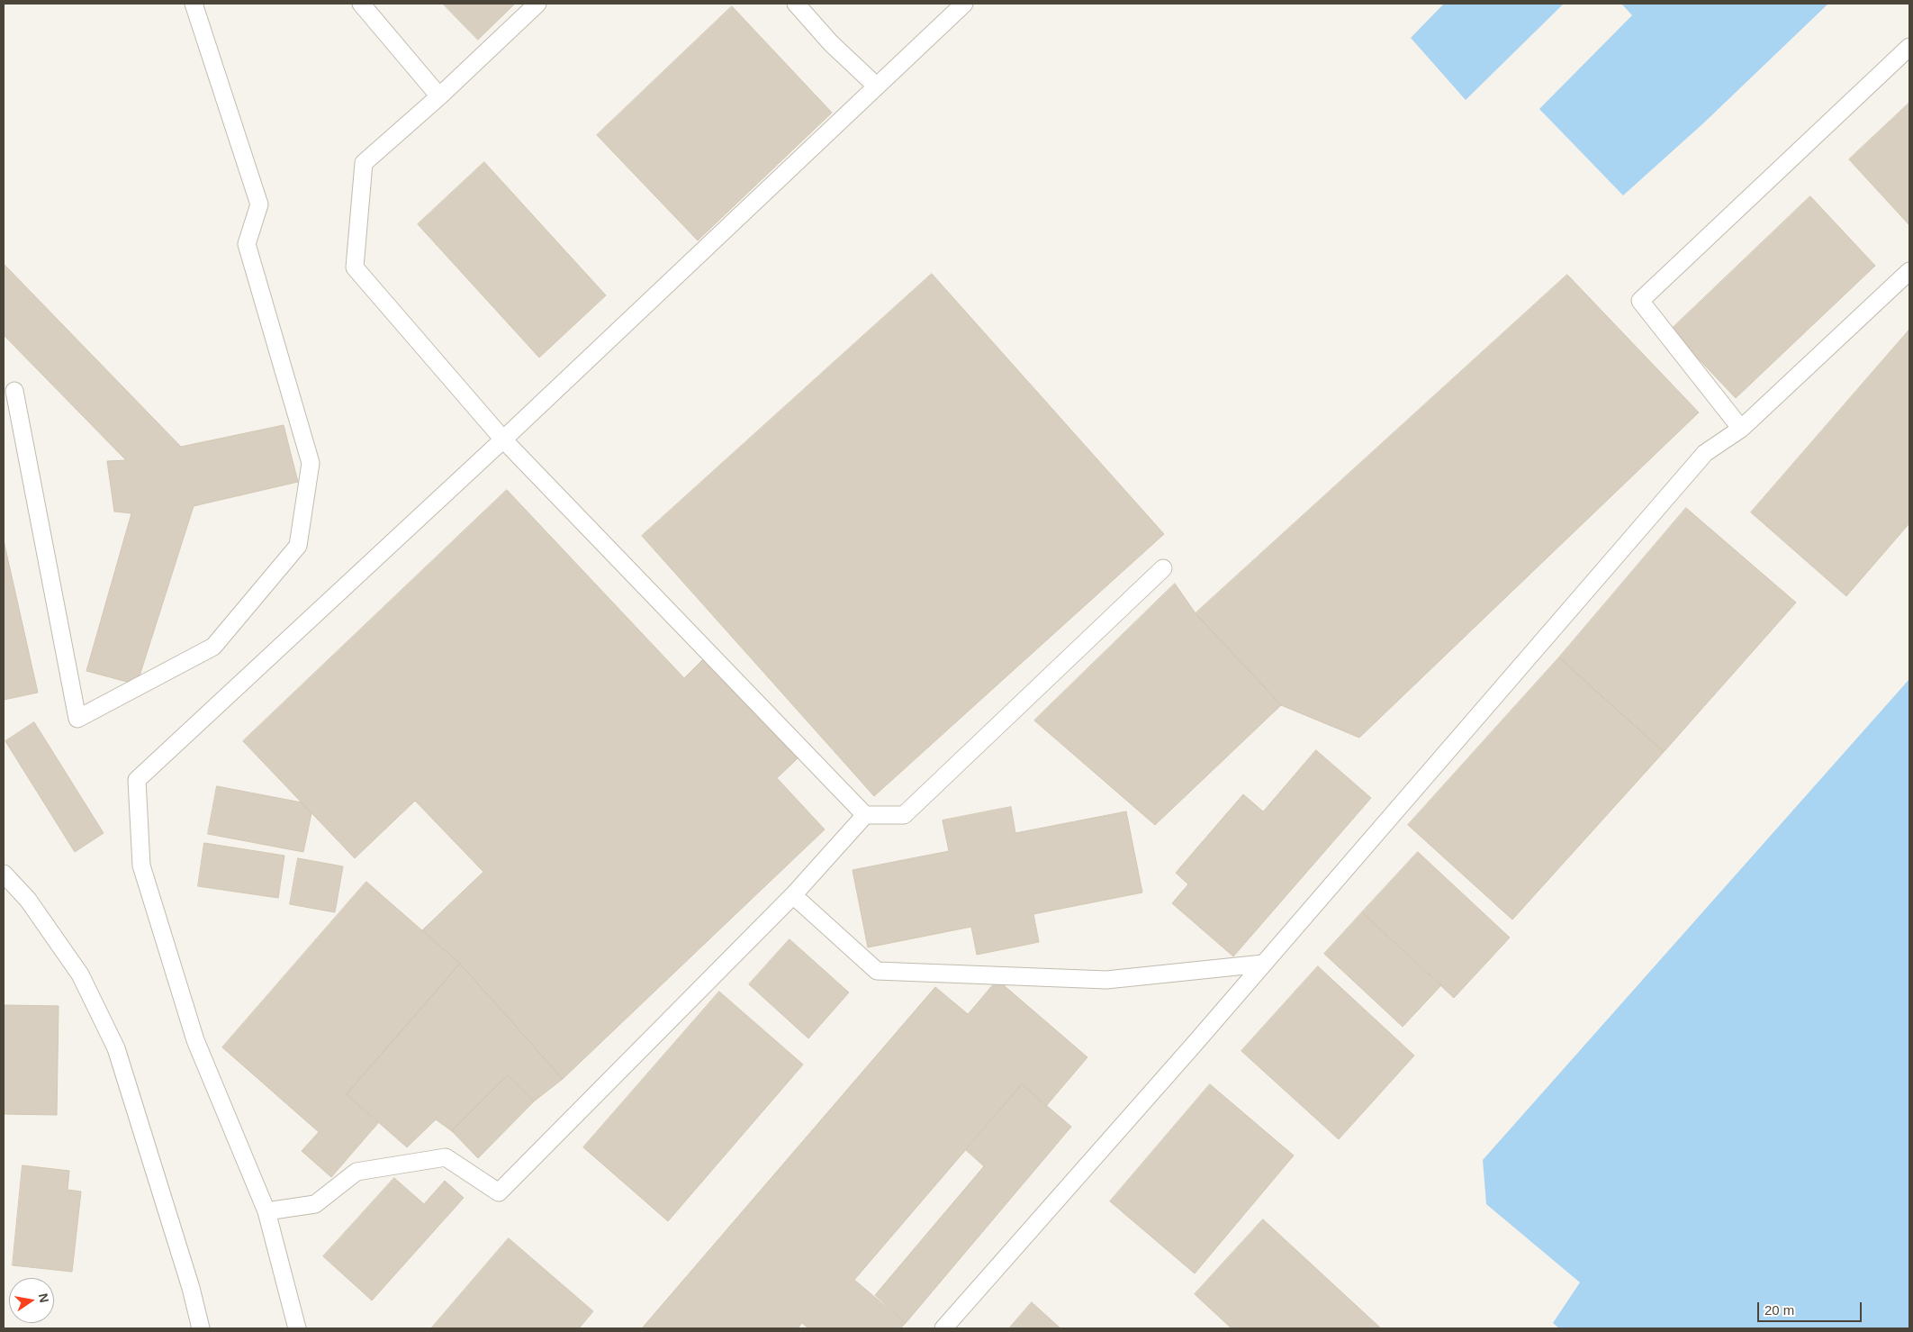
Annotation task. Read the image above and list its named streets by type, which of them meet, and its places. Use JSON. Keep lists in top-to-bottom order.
{
  "scale_bar": "20 m",
  "north": "right"
}
